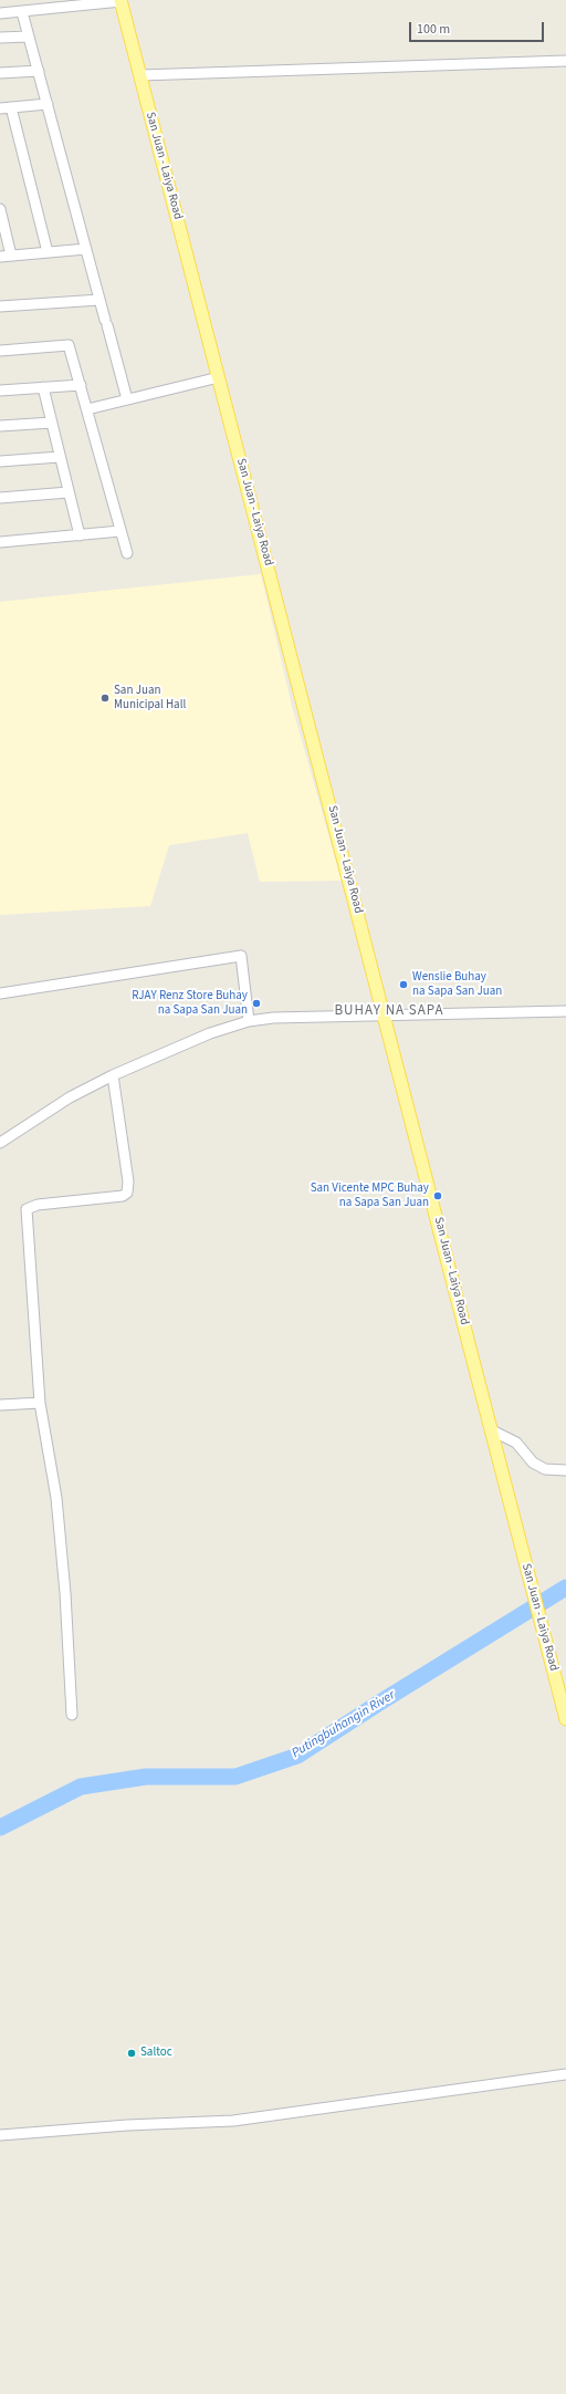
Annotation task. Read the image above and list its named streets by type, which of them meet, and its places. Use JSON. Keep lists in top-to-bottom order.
{
  "streets": {
    "main road": ["San Juan - Laiya Road"]
  },
  "districts": ["BUHAY NA SAPA"],
  "water": ["Putingbuhangin River"],
  "places": [
    "San Juan Municipal Hall",
    "Wenslie Buhay na Sapa San Juan",
    "RJAY Renz Store Buhay na Sapa San Juan",
    "San Vicente MPC Buhay na Sapa San Juan",
    "Saltoc"
  ],
  "scale_bar": "100 m"
}
